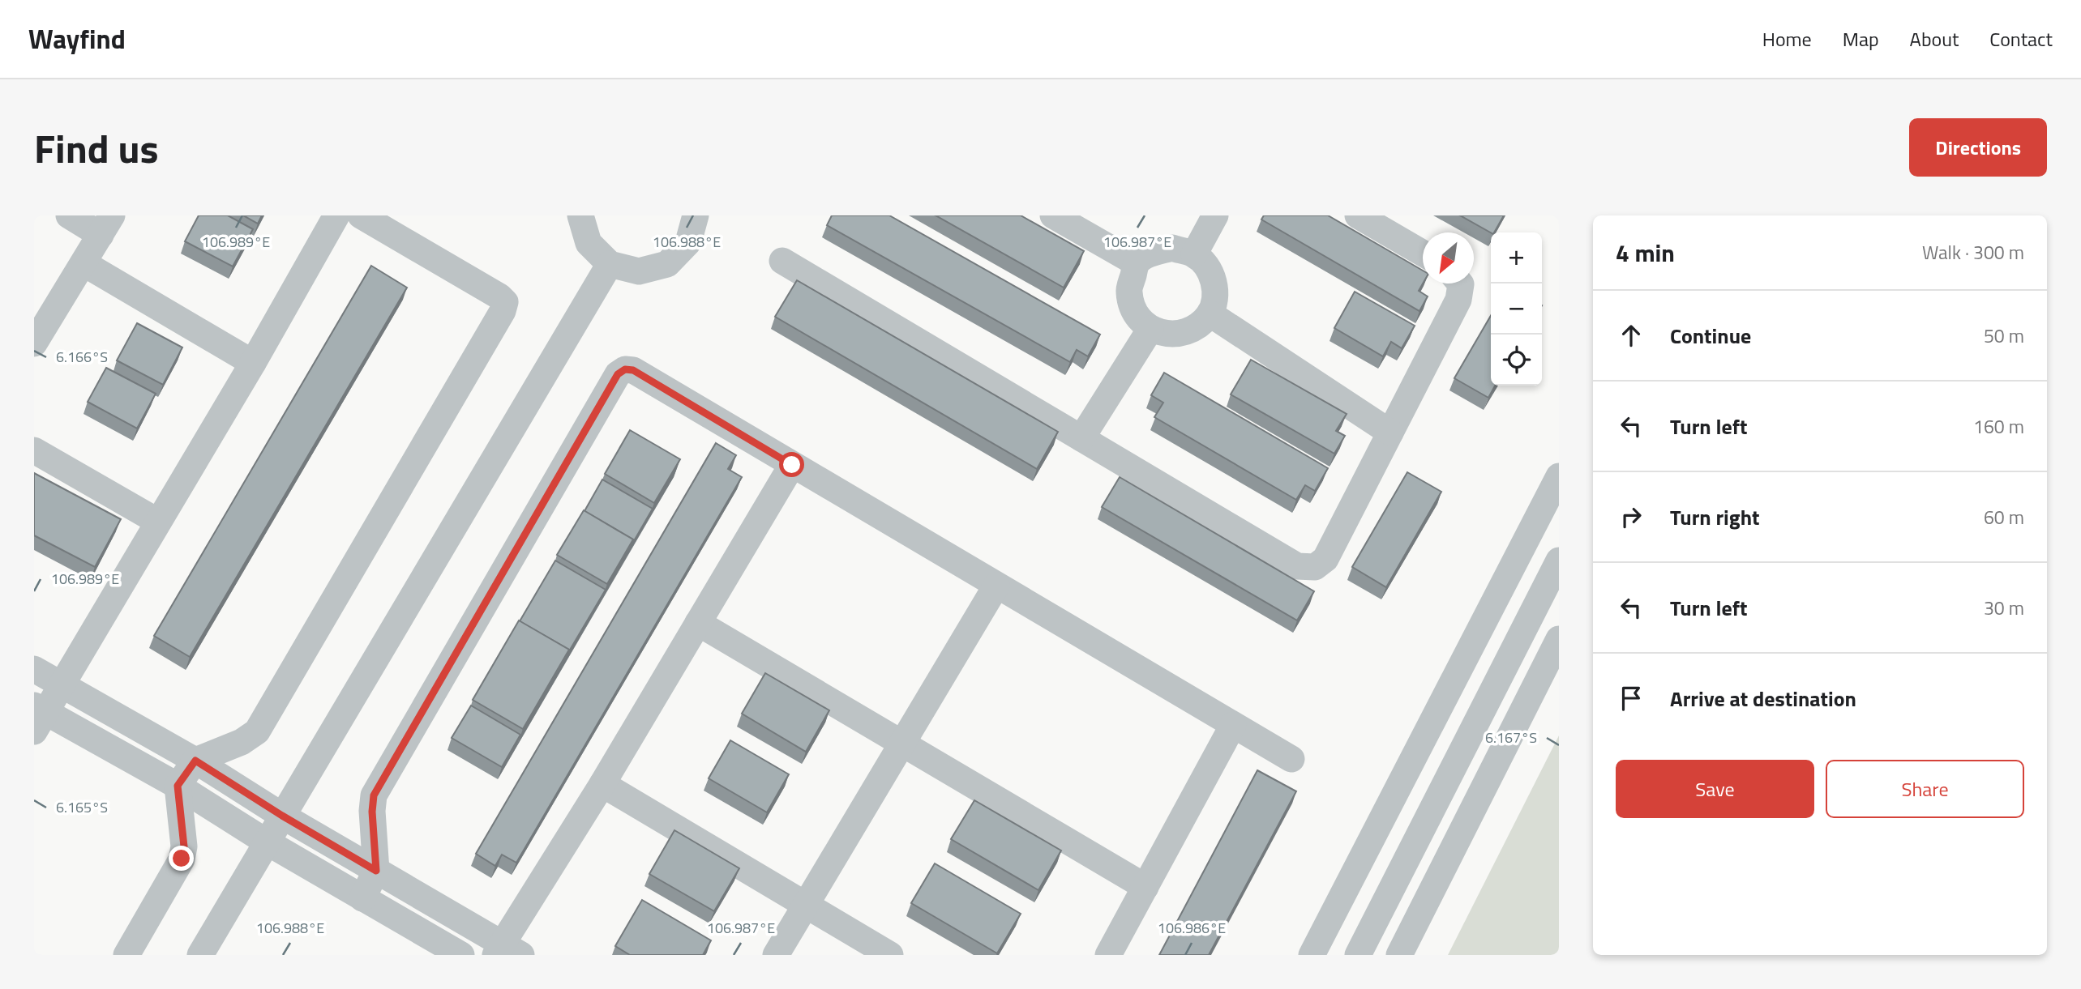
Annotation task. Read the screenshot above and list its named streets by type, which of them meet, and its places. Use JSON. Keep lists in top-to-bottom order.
{
  "north": "bottom left",
  "page": {
    "header": "Wayfind",
    "nav": [
      "Home",
      "Map",
      "About",
      "Contact"
    ],
    "title": "Find us",
    "buttons": [
      "Directions",
      ["Save", "Share"]
    ],
    "heading": ["4 min", "Walk · 300 m"],
    "map_buttons": ["+", "−"],
    "list": [
      ["Continue", "50 m"],
      ["Turn left", "160 m"],
      ["Turn right", "60 m"],
      ["Turn left", "30 m"],
      "Arrive at destination"
    ]
  },
  "coordinates": [
    "106.989°E",
    "106.988°E",
    "106.987°E",
    "6.166°S",
    "6.167°S",
    "6.165°S",
    "106.986°E"
  ]
}
